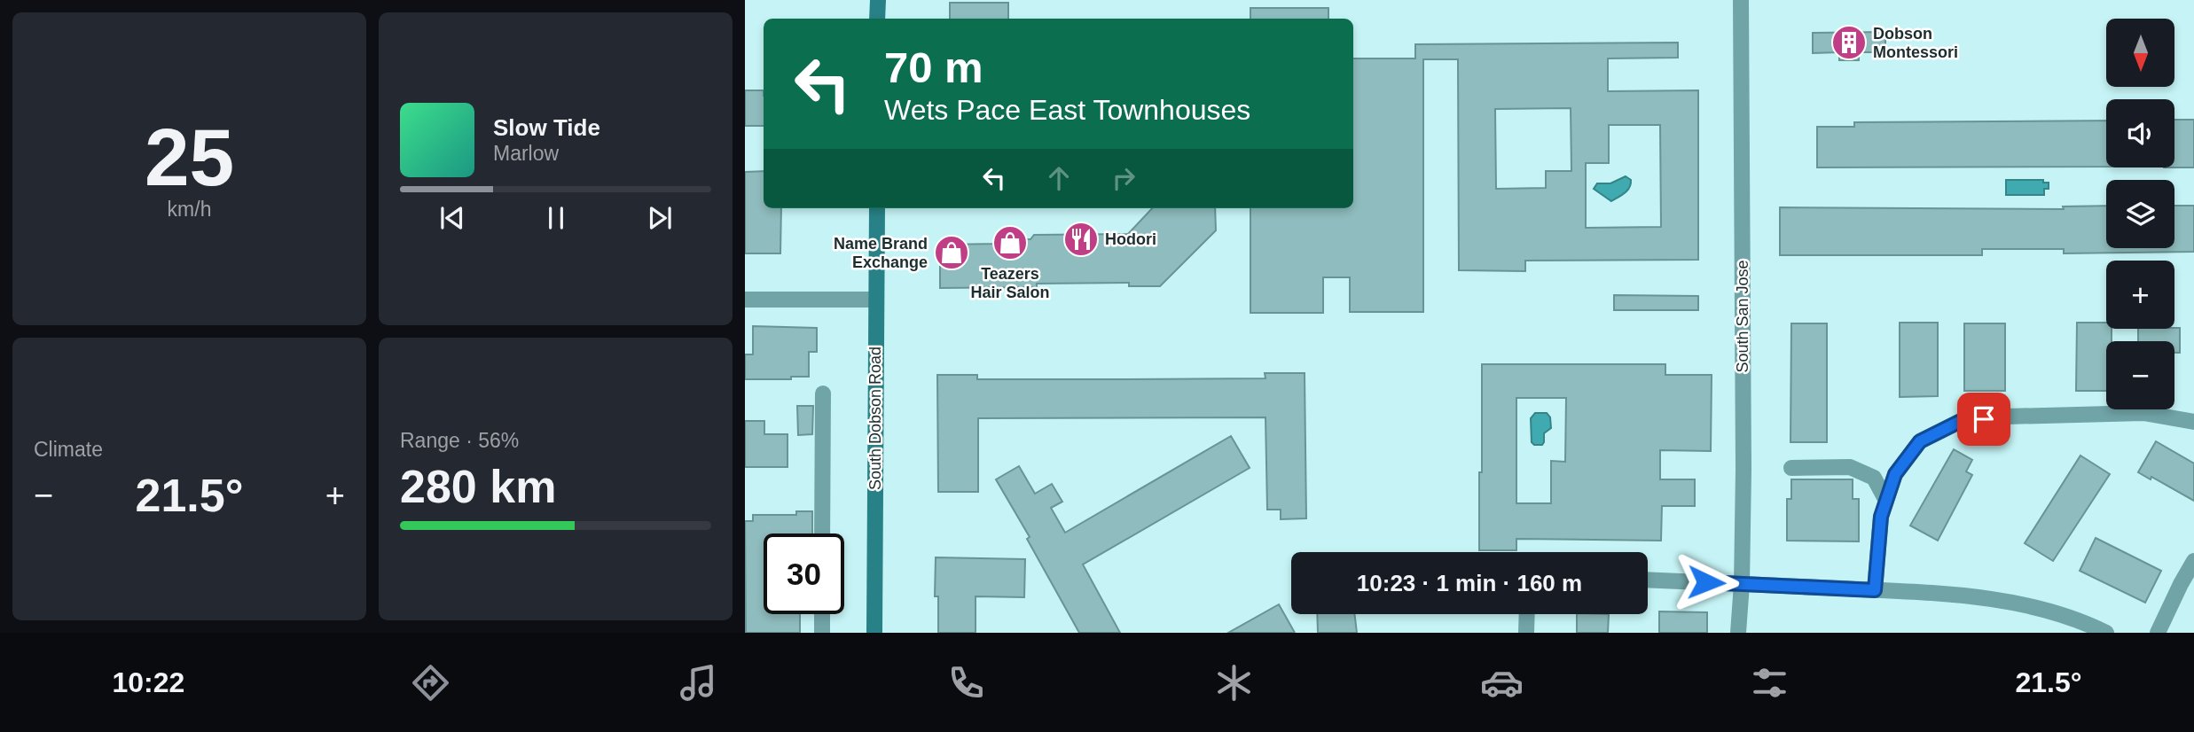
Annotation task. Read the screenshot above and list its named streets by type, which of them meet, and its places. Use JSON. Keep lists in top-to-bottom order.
{
  "streets": {
    "main road": ["South Dobson Road"],
    "street": ["South San Jose"]
  },
  "places": {
    "building": ["Dobson Montessori"],
    "restaurant": ["Hodori"],
    "shop": ["Teazers Hair Salon", "Name Brand Exchange"]
  },
  "north": "bottom",
  "page": {
    "tile": [
      ["25", "km/h"],
      "Climate",
      ["Range · 56%", "280 km"]
    ],
    "map_buttons": ["+", "−"],
    "turn": ["70 m", "Wets Pace East Townhouses"],
    "song": ["Slow Tide", "Marlow"],
    "heat": ["−", "21.5°", "+"],
    "limit": "30",
    "trip": "10:23 · 1 min · 160 m",
    "tabs": ["10:22", "21.5°"]
  }
}
